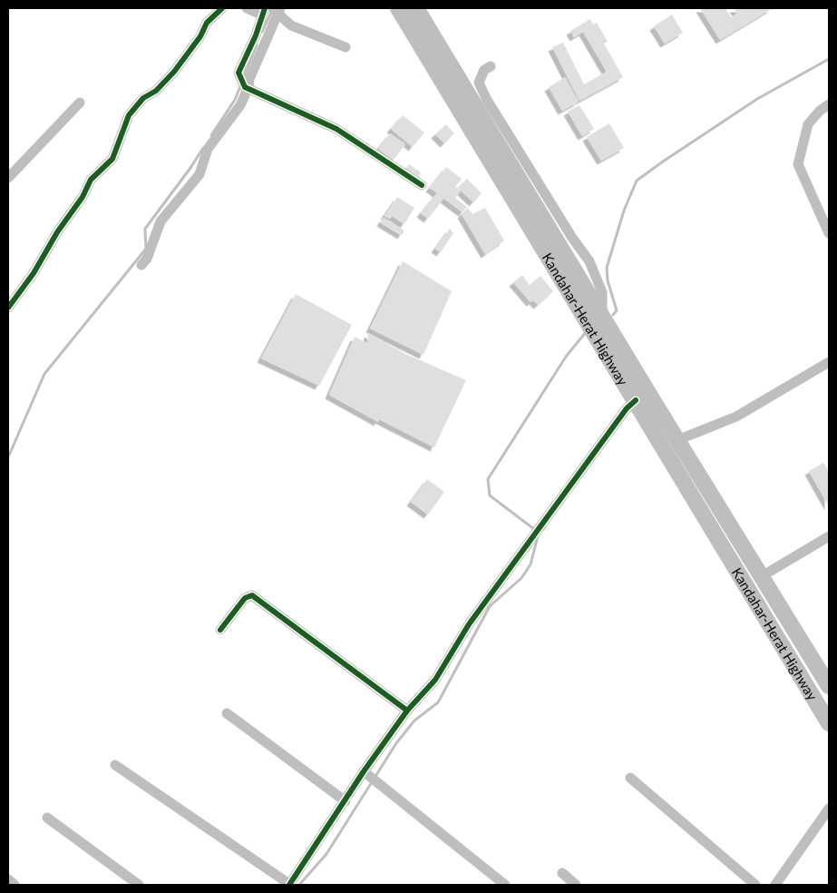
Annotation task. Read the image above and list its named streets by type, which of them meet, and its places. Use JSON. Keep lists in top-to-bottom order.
{
  "streets": {
    "highway": ["Kandahar-Herat Highway"]
  }
}
